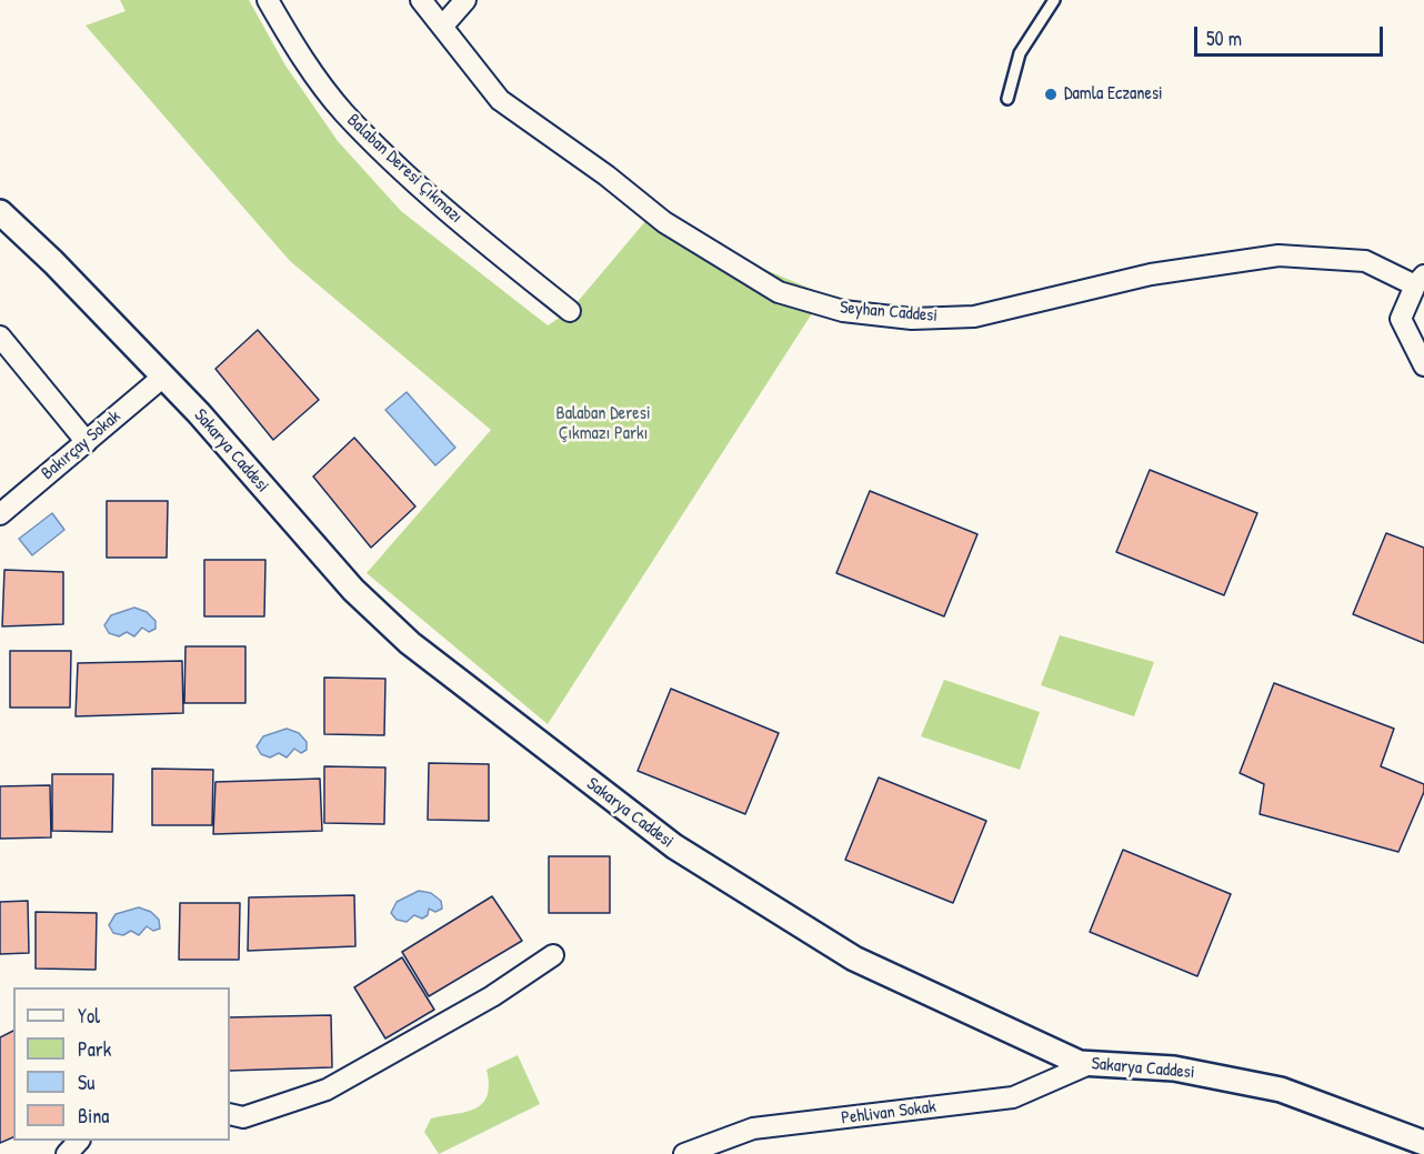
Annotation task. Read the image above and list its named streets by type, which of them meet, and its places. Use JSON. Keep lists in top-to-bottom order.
{
  "streets": {
    "street": [
      "Balaban Deresi Çıkmazı",
      "Seyhan Caddesi",
      "Bakırçay Sokak",
      "Sakarya Caddesi",
      "Pehlivan Sokak"
    ]
  },
  "crossings": [
    ["Bakırçay Sokak", "Sakarya Caddesi"],
    ["Sakarya Caddesi", "Pehlivan Sokak"]
  ],
  "parks": ["Balaban Deresi Çıkmazı Parkı"],
  "places": ["Damla Eczanesi"],
  "legend": [
    "Yol",
    "Park",
    "Su",
    "Bina"
  ],
  "scale_bar": "50 m"
}
